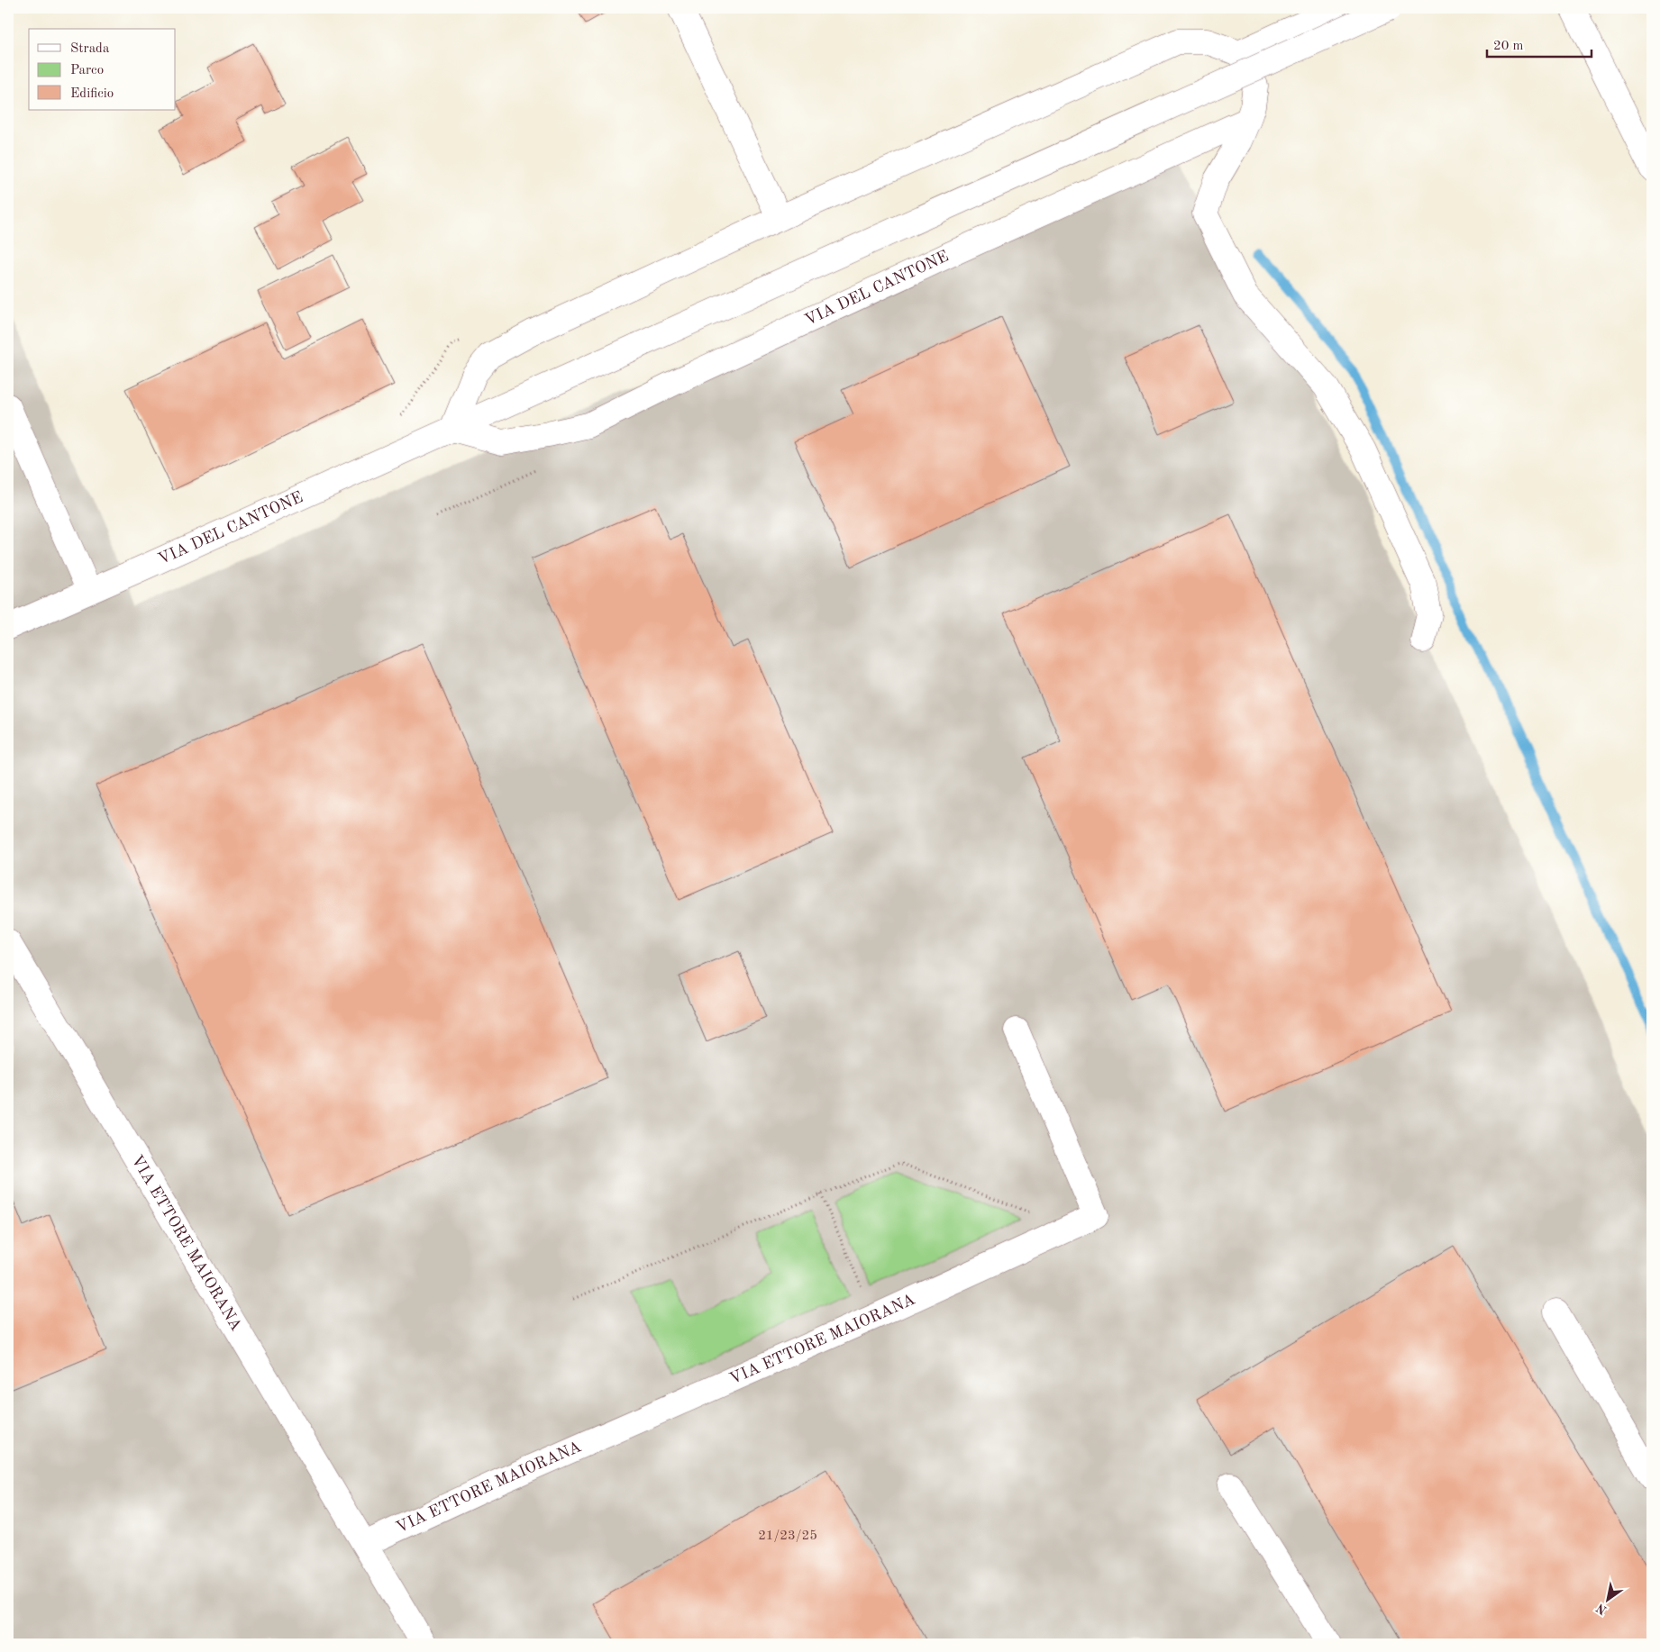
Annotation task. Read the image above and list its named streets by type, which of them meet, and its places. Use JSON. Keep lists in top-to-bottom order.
{
  "streets": {
    "street": ["VIA DEL CANTONE", "VIA ETTORE MAIORANA"]
  },
  "house_numbers": ["21/23/25"],
  "legend": ["Strada", "Parco", "Edificio"],
  "scale_bar": "20 m",
  "north": "bottom left"
}
